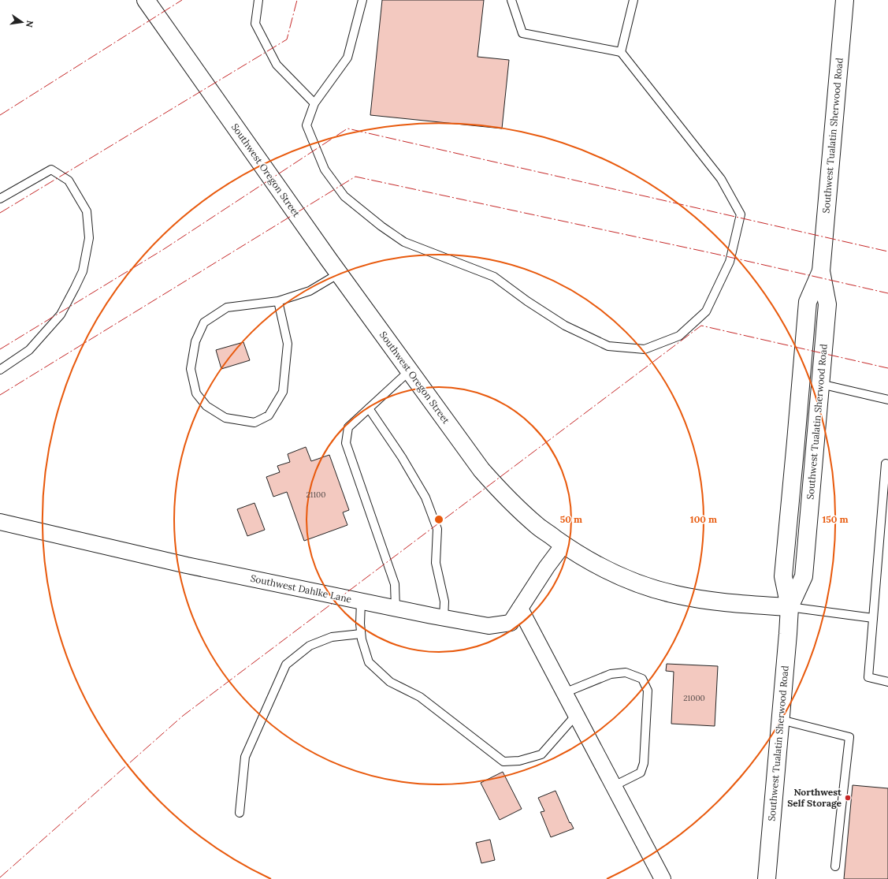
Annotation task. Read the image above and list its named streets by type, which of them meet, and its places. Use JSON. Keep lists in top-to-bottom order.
{
  "streets": {
    "main road": ["Southwest Tualatin Sherwood Road", "Southwest Oregon Street"],
    "street": ["Southwest Dahlke Lane"]
  },
  "crossings": [
    ["Southwest Tualatin Sherwood Road", "Southwest Oregon Street"],
    ["Southwest Oregon Street", "Southwest Dahlke Lane"]
  ],
  "places": ["Northwest Self Storage"],
  "house_numbers": ["21100", "21000"],
  "north": "right",
  "rings": ["50 m", "100 m", "150 m"]
}
